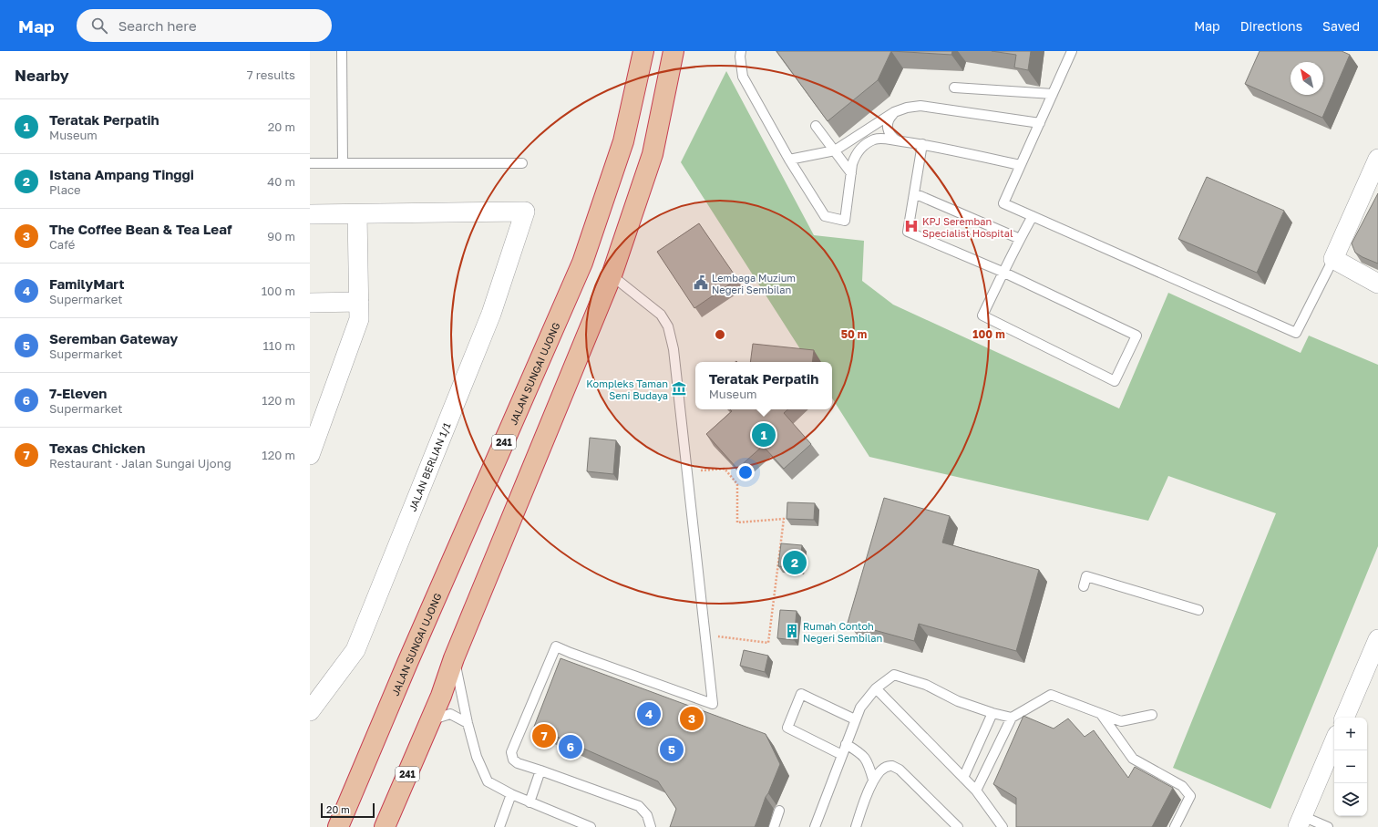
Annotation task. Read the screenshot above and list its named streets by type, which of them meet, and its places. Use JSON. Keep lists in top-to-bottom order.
{
  "streets": {
    "highway": ["JALAN SUNGAI UJONG", "241"],
    "street": ["JALAN BERLIAN 1/1"]
  },
  "places": {
    "hospital": ["KPJ Seremban Specialist Hospital"],
    "public building": ["Lembaga Muzium Negeri Sembilan"],
    "museum": ["Kompleks Taman Seni Budaya"],
    "building": ["Rumah Contoh Negeri Sembilan"]
  },
  "scale_bar": "20 m",
  "north": "top left",
  "page": {
    "header": "Map",
    "search": "Search here",
    "nav": ["Map", "Directions", "Saved"],
    "heading": ["Nearby", "7 results"],
    "list": [
      {
        "mark": "1",
        "name": "Teratak Perpatih",
        "note": "Museum",
        "value": "20 m"
      },
      {
        "mark": "2",
        "name": "Istana Ampang Tinggi",
        "note": "Place",
        "value": "40 m"
      },
      {
        "mark": "3",
        "name": "The Coffee Bean & Tea Leaf",
        "note": "Café",
        "value": "90 m"
      },
      {
        "mark": "4",
        "name": "FamilyMart",
        "note": "Supermarket",
        "value": "100 m"
      },
      {
        "mark": "5",
        "name": "Seremban Gateway",
        "note": "Supermarket",
        "value": "110 m"
      },
      {
        "mark": "6",
        "name": "7-Eleven",
        "note": "Supermarket",
        "value": "120 m"
      },
      {
        "mark": "7",
        "name": "Texas Chicken",
        "note": "Restaurant · Jalan Sungai Ujong",
        "value": "120 m"
      }
    ],
    "popup": ["Teratak Perpatih", "Museum"],
    "pins": [
      "1",
      "2",
      "4",
      "3",
      "7",
      "6",
      "5"
    ],
    "map_buttons": ["+", "−"],
    "scale": "20 m"
  },
  "rings": ["50 m", "100 m"]
}
